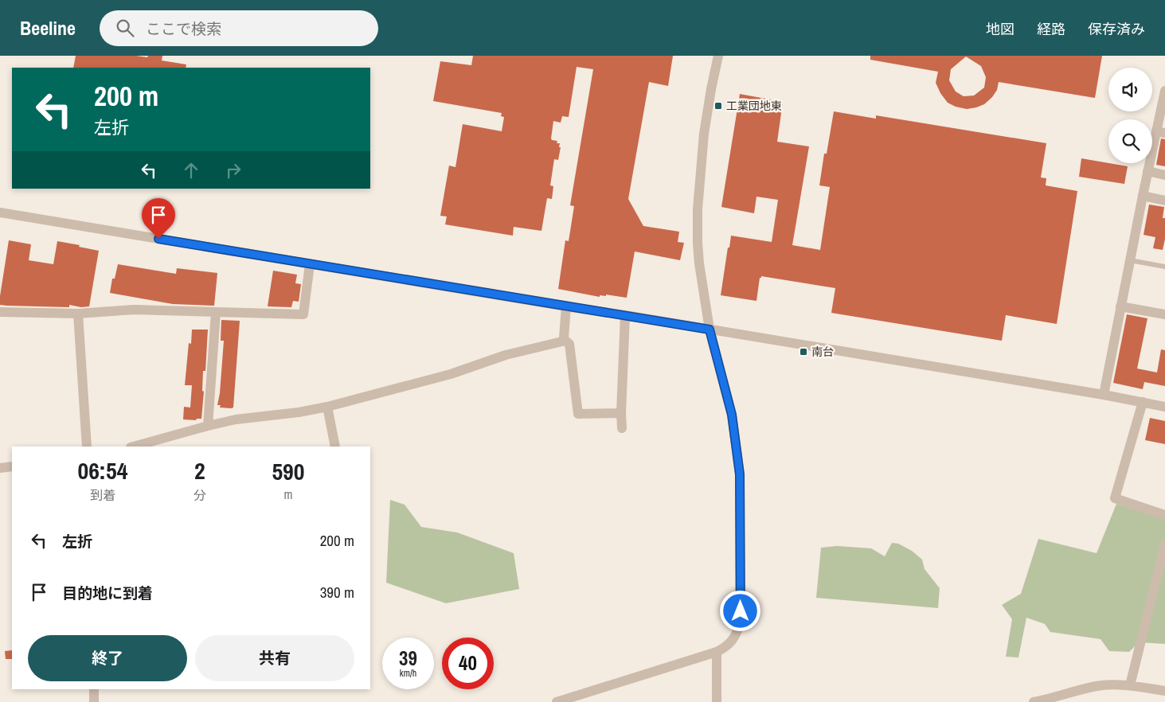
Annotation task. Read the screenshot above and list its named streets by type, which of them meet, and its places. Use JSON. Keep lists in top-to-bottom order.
{
  "places": {
    "transit": ["工業団地東", "南台"]
  },
  "page": {
    "header": "Beeline",
    "search": "ここで検索",
    "nav": ["地図", "経路", "保存済み"],
    "turn": ["200 m", "左折"],
    "eta": [
      "06:54",
      "到着",
      "2",
      "分",
      "590",
      "m"
    ],
    "list": [
      {
        "name": "左折",
        "value": "200 m"
      },
      {
        "name": "目的地に到着",
        "value": "390 m"
      }
    ],
    "buttons": ["終了", "共有"],
    "speed": "39 km/h",
    "limit": "40"
  }
}
